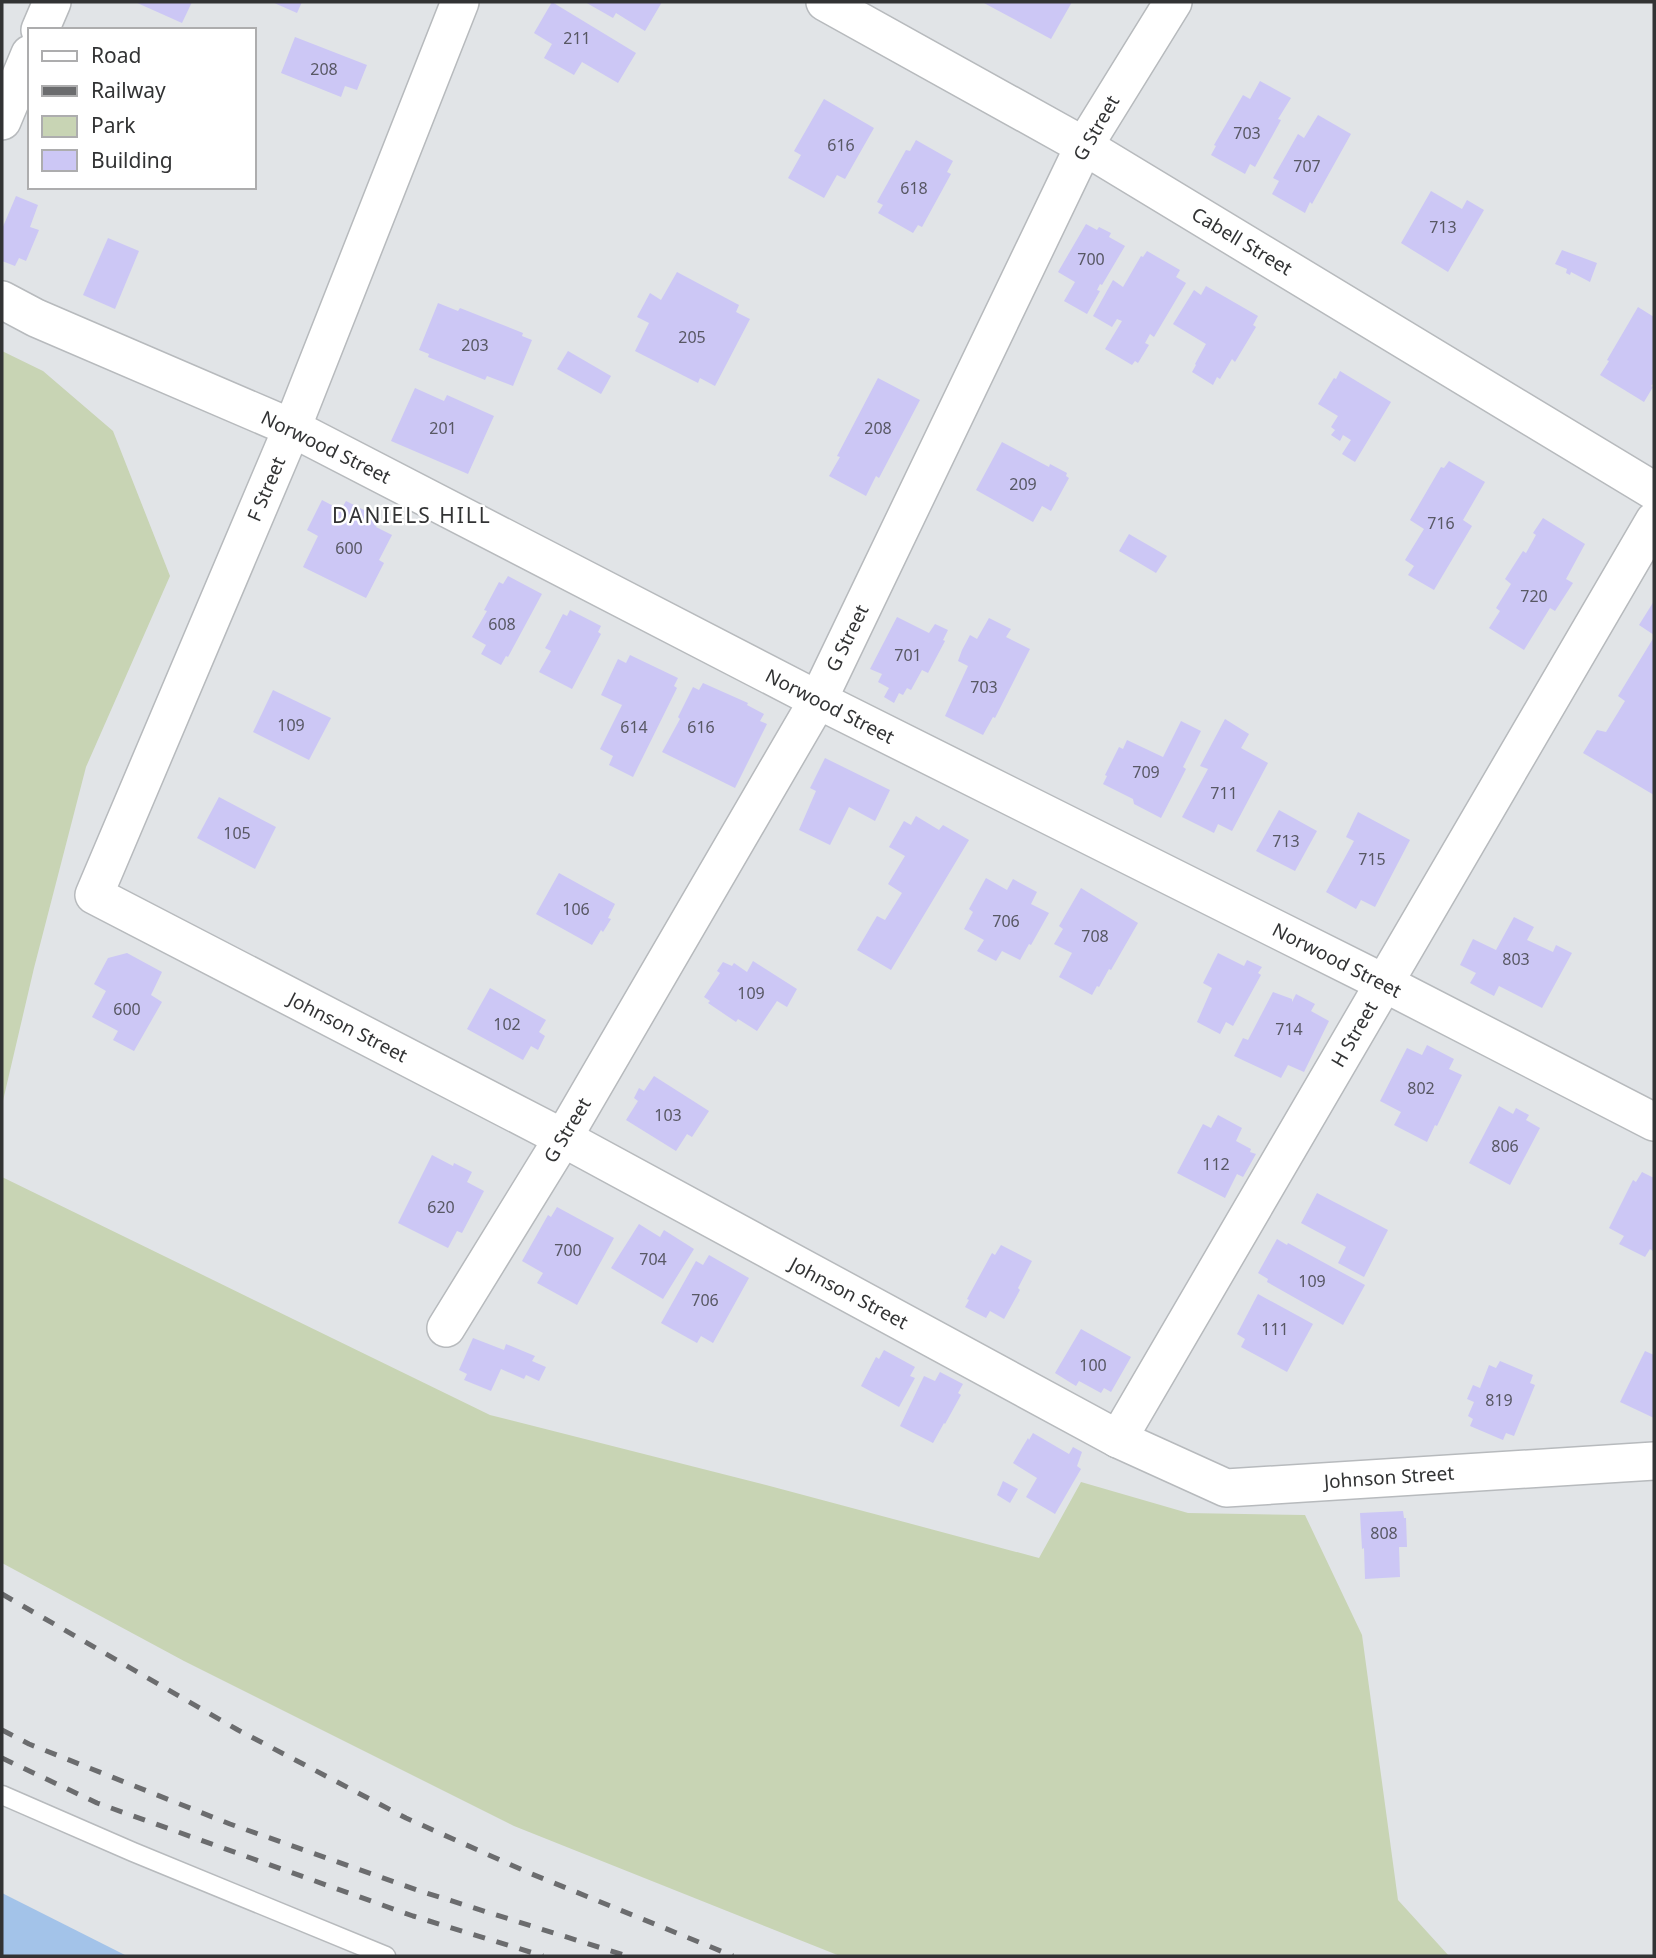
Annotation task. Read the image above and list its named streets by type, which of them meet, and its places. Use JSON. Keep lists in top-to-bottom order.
{
  "streets": {
    "street": [
      "G Street",
      "Cabell Street",
      "Norwood Street",
      "F Street",
      "Johnson Street",
      "H Street"
    ]
  },
  "crossings": [
    ["G Street", "Cabell Street"],
    ["G Street", "Norwood Street"],
    ["G Street", "Johnson Street"],
    ["Norwood Street", "F Street"],
    ["Norwood Street", "H Street"],
    ["F Street", "Johnson Street"],
    ["Johnson Street", "H Street"]
  ],
  "districts": ["DANIELS HILL"],
  "house_numbers": [
    "211",
    "208",
    "703",
    "616",
    "707",
    "618",
    "713",
    "700",
    "205",
    "203",
    "201",
    "208",
    "209",
    "716",
    "600",
    "720",
    "608",
    "701",
    "703",
    "109",
    "614",
    "616",
    "709",
    "711",
    "105",
    "713",
    "715",
    "106",
    "706",
    "708",
    "803",
    "109",
    "600",
    "102",
    "714",
    "802",
    "103",
    "806",
    "112",
    "620",
    "700",
    "704",
    "109",
    "706",
    "111",
    "100",
    "819",
    "808"
  ],
  "legend": [
    "Road",
    "Railway",
    "Park",
    "Building"
  ]
}
